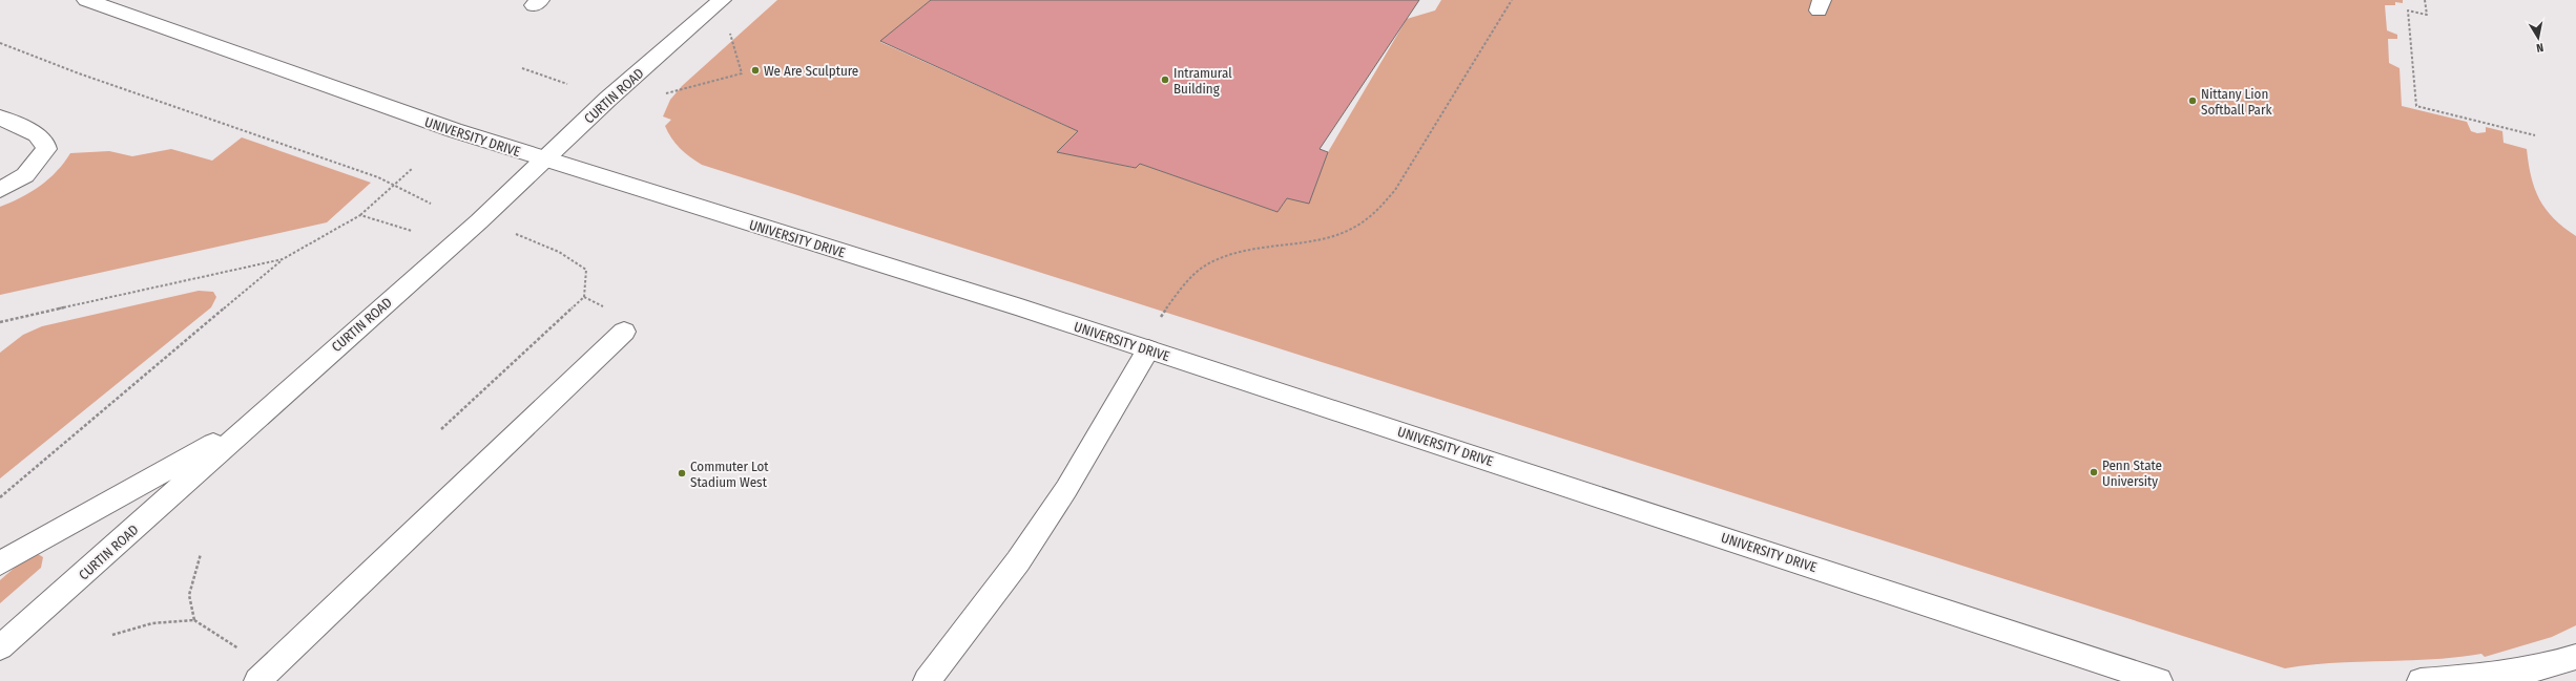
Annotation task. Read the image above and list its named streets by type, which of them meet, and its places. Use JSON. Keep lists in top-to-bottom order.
{
  "streets": {
    "main road": ["CURTIN ROAD", "UNIVERSITY DRIVE"]
  },
  "crossings": [
    ["CURTIN ROAD", "UNIVERSITY DRIVE"]
  ],
  "places": [
    "We Are Sculpture",
    "Intramural Building",
    "Nittany Lion Softball Park",
    "Penn State University",
    "Commuter Lot Stadium West"
  ],
  "north": "bottom"
}
